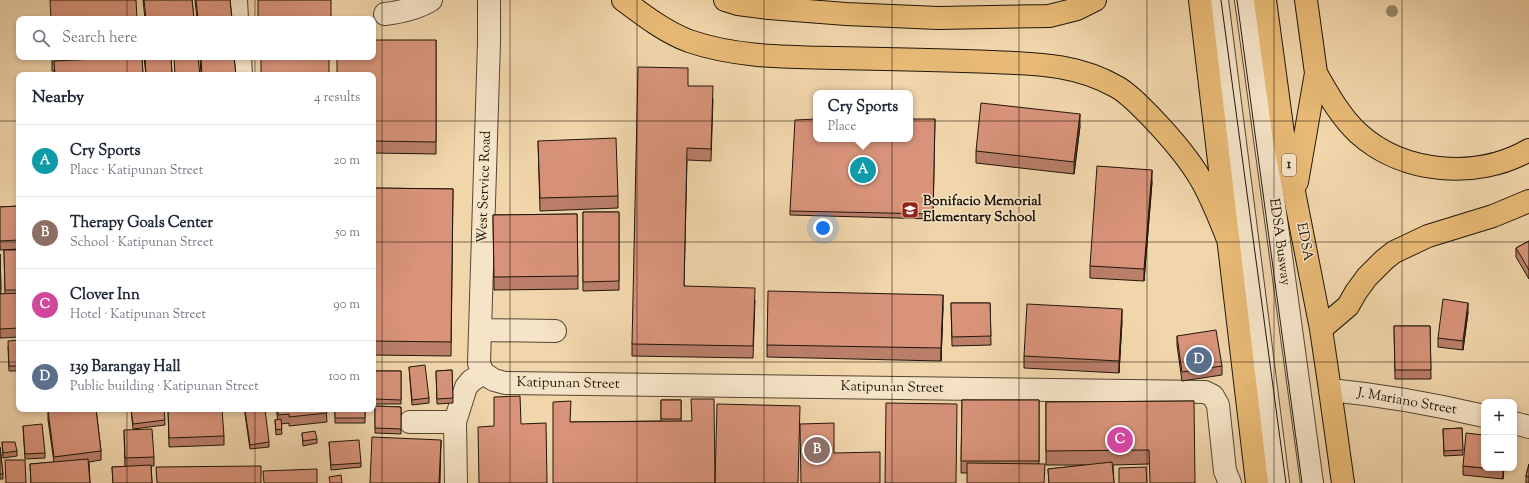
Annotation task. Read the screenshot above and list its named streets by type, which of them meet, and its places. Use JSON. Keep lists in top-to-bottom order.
{
  "streets": {
    "highway": ["1"],
    "street": [
      "West Service Road",
      "EDSA Busway",
      "Katipunan Street",
      "J. Mariano Street"
    ]
  },
  "crossings": [
    ["West Service Road", "Katipunan Street"]
  ],
  "places": {
    "school or university": ["Bonifacio Memorial Elementary School"]
  },
  "page": {
    "search": "Search here",
    "heading": ["Nearby", "4 results"],
    "popup": ["Cry Sports", "Place"],
    "list": [
      {
        "mark": "A",
        "name": "Cry Sports",
        "note": "Place · Katipunan Street",
        "value": "20 m"
      },
      {
        "mark": "B",
        "name": "Therapy Goals Center",
        "note": "School · Katipunan Street",
        "value": "50 m"
      },
      {
        "mark": "C",
        "name": "Clover Inn",
        "note": "Hotel · Katipunan Street",
        "value": "90 m"
      },
      {
        "mark": "D",
        "name": "139 Barangay Hall",
        "note": "Public building · Katipunan Street",
        "value": "100 m"
      }
    ],
    "pins": [
      "A",
      "D",
      "C",
      "B"
    ],
    "map_buttons": ["+", "−"]
  }
}
